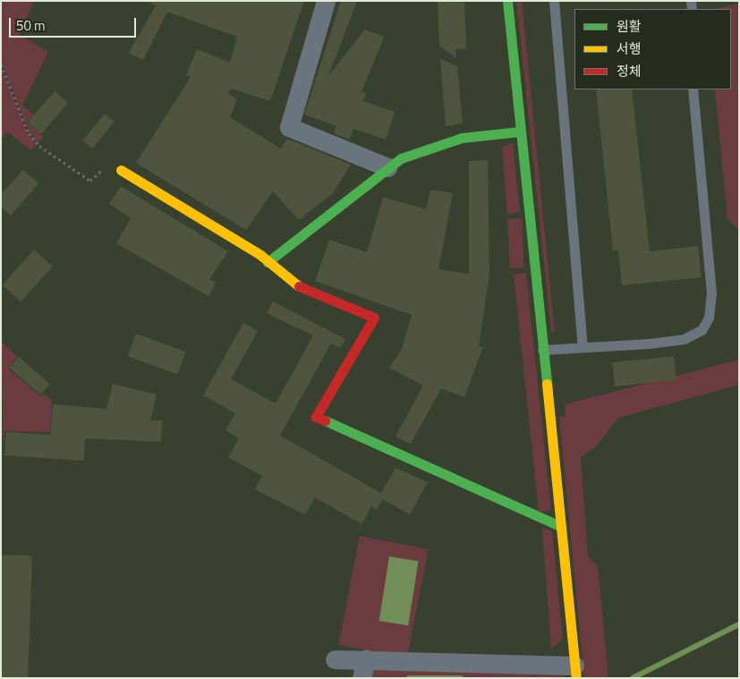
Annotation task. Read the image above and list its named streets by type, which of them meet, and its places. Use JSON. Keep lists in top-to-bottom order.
{
  "legend": ["원활", "서행", "정체"],
  "scale_bar": "50 m"
}
